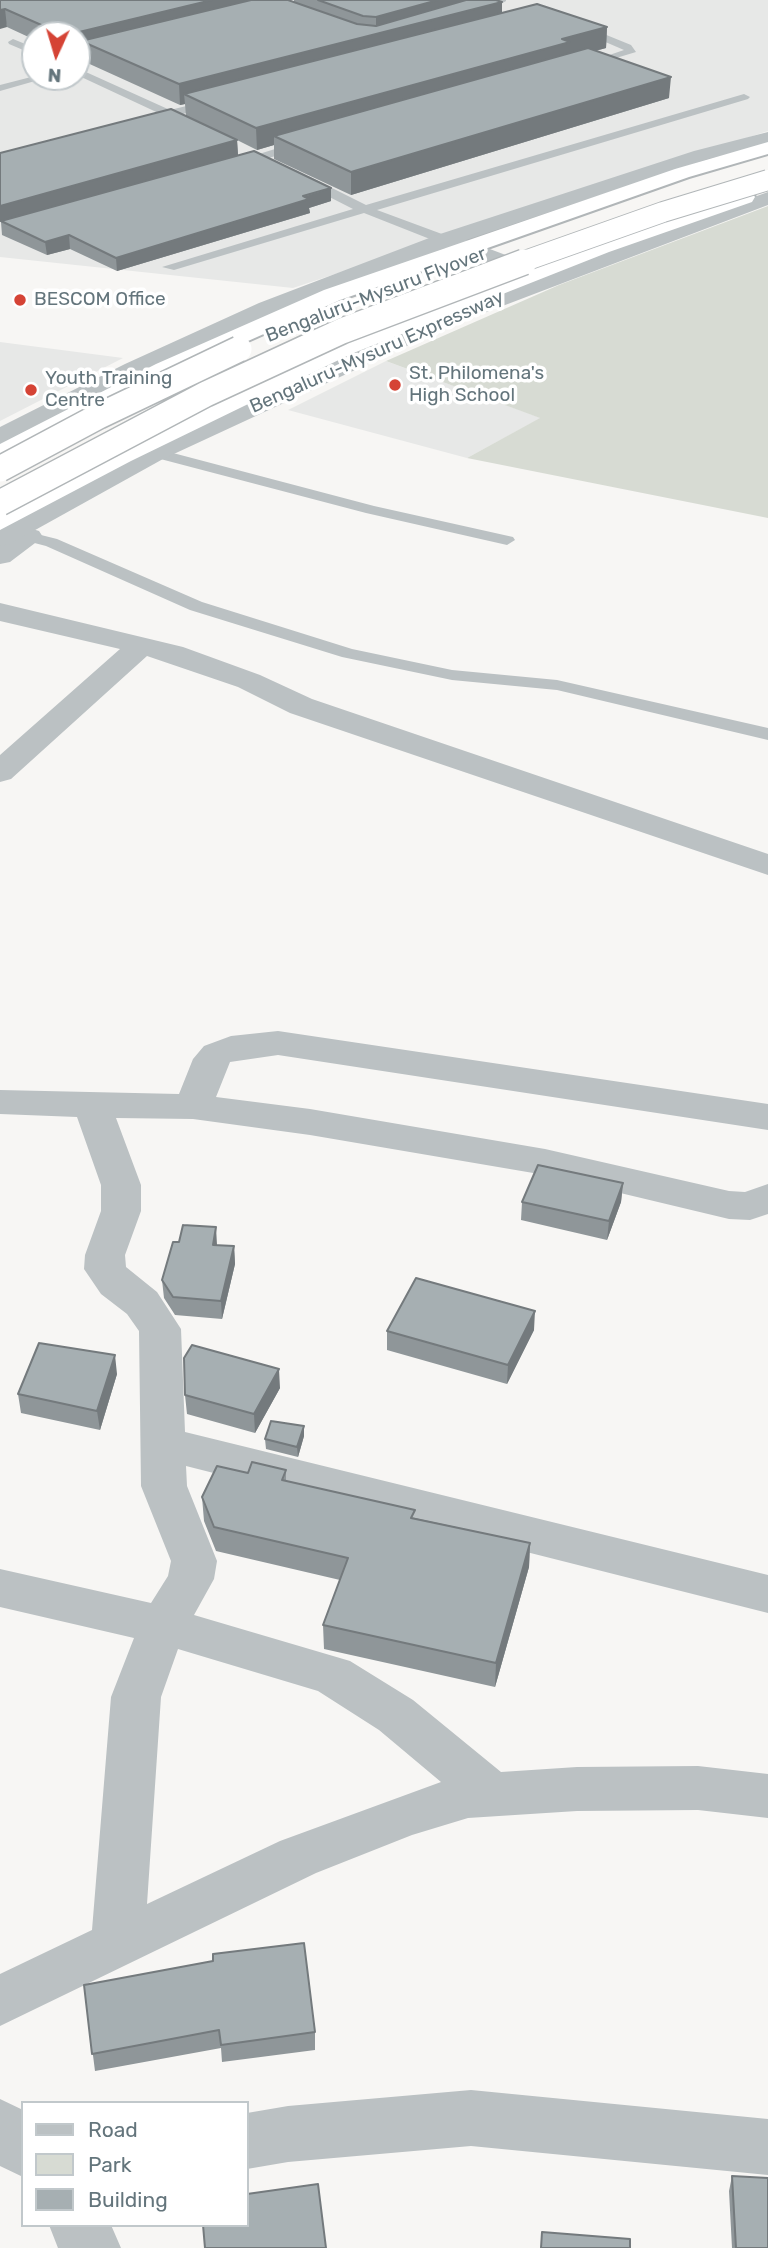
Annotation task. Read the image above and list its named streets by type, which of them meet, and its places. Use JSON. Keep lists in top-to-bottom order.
{
  "streets": {
    "highway": ["Bengaluru-Mysuru Flyover", "Bengaluru-Mysuru Expressway"]
  },
  "places": ["BESCOM Office", "St. Philomena's High School", "Youth Training Centre"],
  "legend": ["Road", "Park", "Building"],
  "north": "bottom"
}
